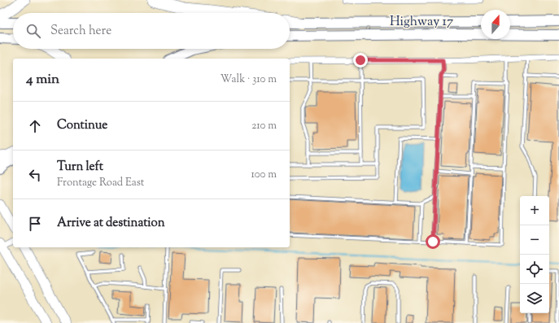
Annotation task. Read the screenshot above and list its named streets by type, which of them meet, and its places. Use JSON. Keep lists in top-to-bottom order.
{
  "streets": {
    "highway": ["Highway 17"]
  },
  "north": "top",
  "page": {
    "search": "Search here",
    "heading": ["4 min", "Walk · 310 m"],
    "list": [
      ["Continue", "210 m"],
      ["Turn left", "Frontage Road East", "100 m"],
      "Arrive at destination"
    ],
    "map_buttons": ["+", "−"]
  }
}
